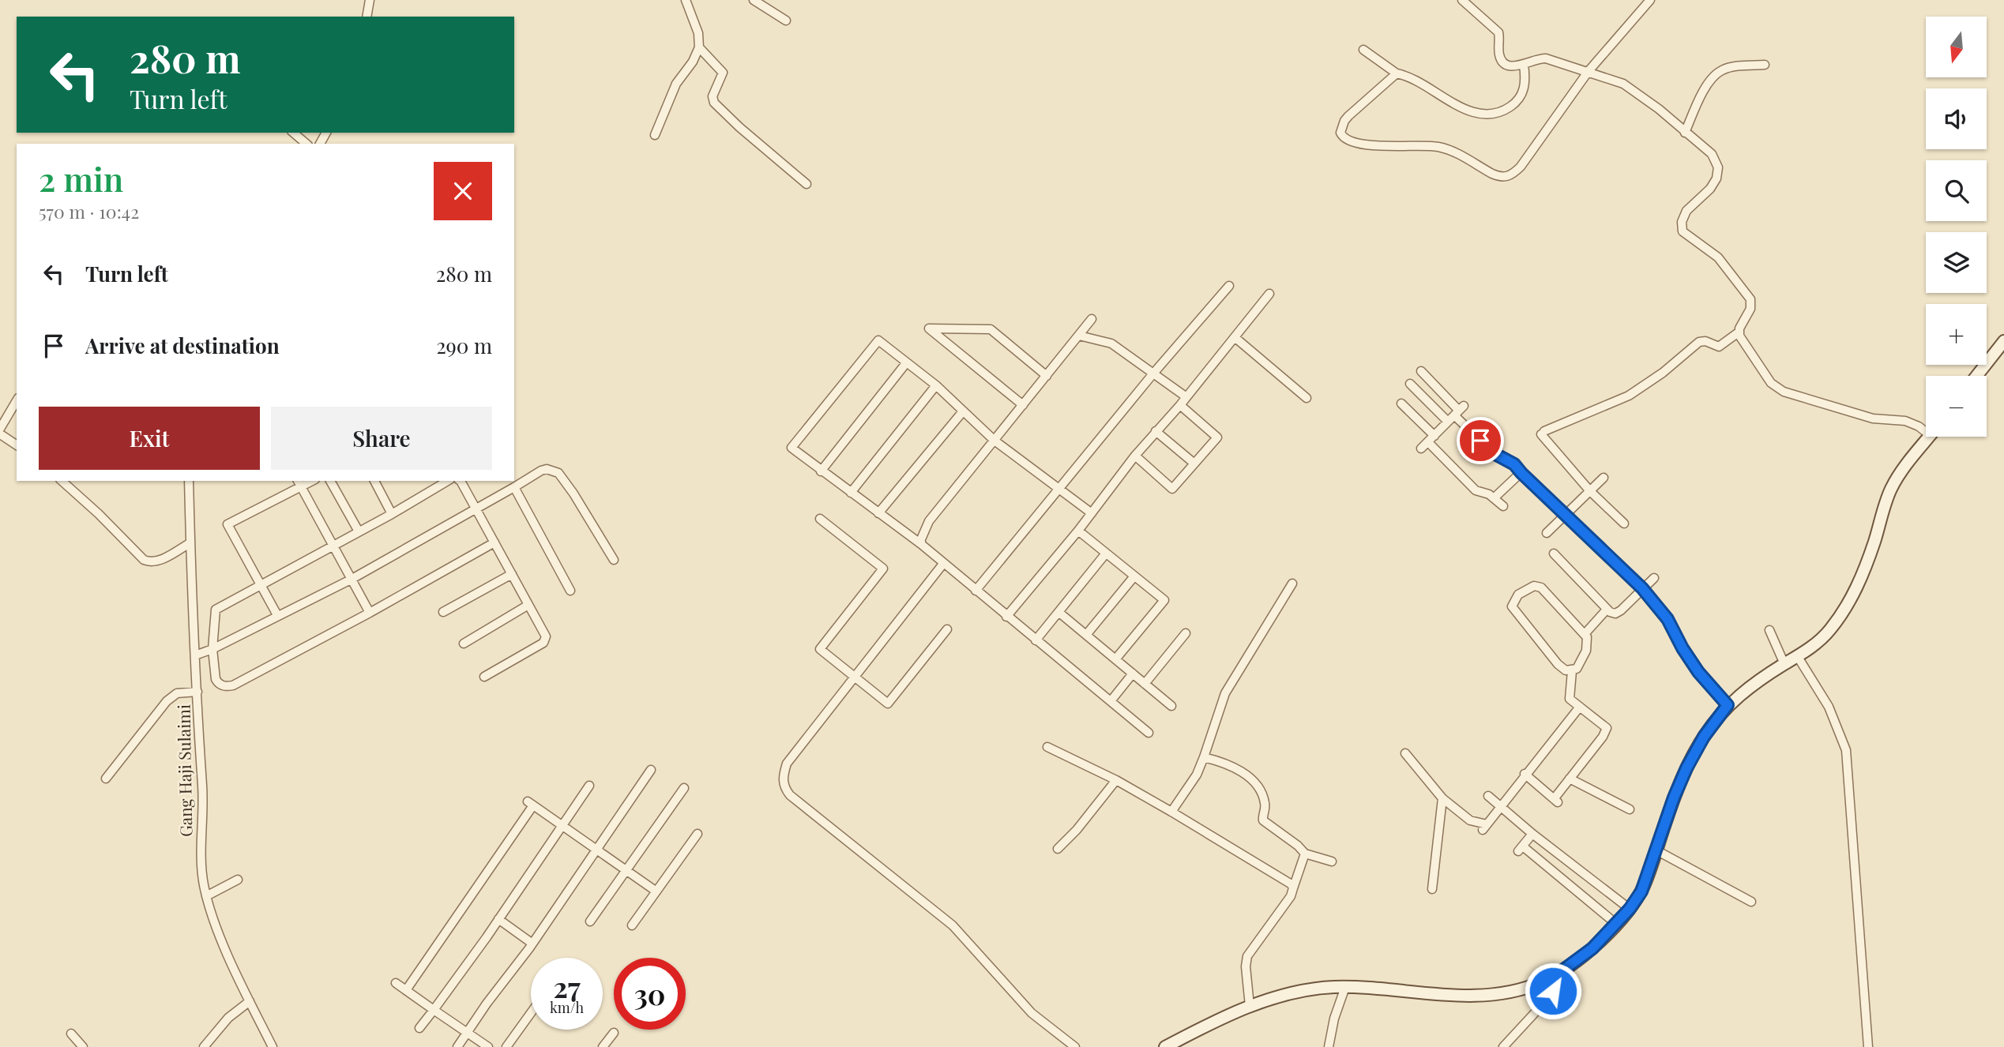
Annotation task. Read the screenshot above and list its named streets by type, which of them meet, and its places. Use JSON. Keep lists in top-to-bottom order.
{
  "streets": {
    "street": ["Gang Haji Sulaimi"]
  },
  "north": "bottom",
  "page": {
    "map_buttons": ["+", "−"],
    "turn": ["280 m", "Turn left"],
    "heading": ["2 min", "570 m · 10:42"],
    "list": [
      {
        "name": "Turn left",
        "value": "280 m"
      },
      {
        "name": "Arrive at destination",
        "value": "290 m"
      }
    ],
    "buttons": ["Exit", "Share"],
    "speed": "27 km/h",
    "limit": "30"
  }
}
